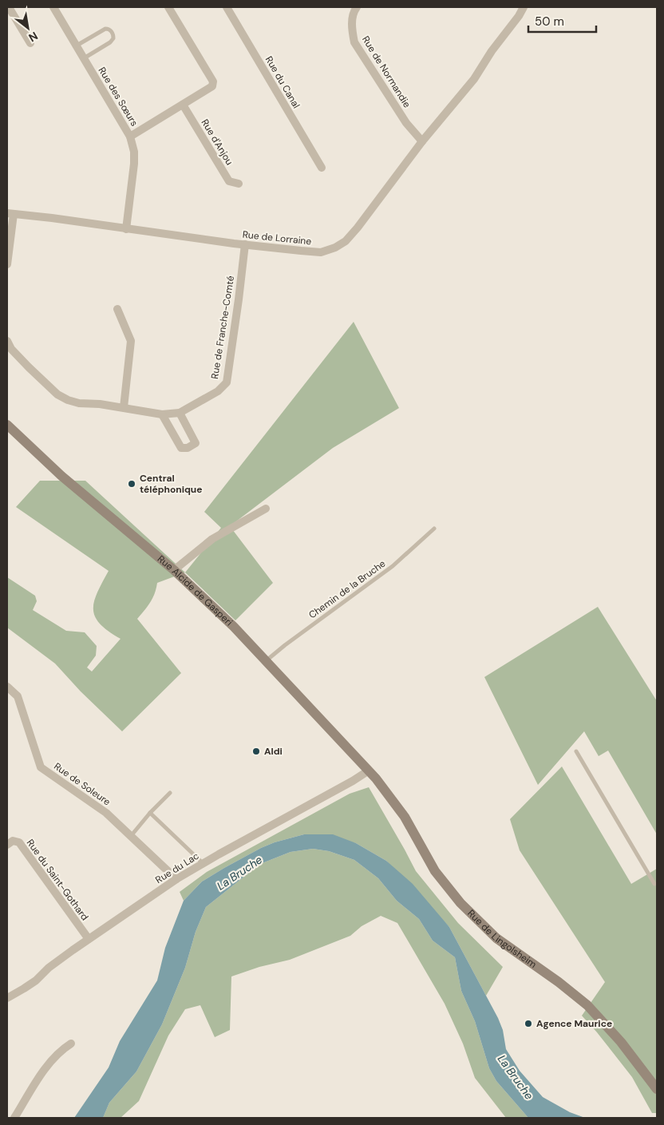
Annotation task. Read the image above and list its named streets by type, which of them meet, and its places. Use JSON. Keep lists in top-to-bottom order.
{
  "streets": {
    "main road": ["Rue Alcide de Gasperi", "Rue de Lingolsheim"],
    "street": [
      "Rue de Normandie",
      "Rue du Canal",
      "Rue des Sœurs",
      "Rue d'Anjou",
      "Rue de Lorraine",
      "Rue de Franche-Comté",
      "Rue de Soleure",
      "Rue du Lac",
      "Rue du Saint-Gothard"
    ],
    "lane": ["Chemin de la Bruche"]
  },
  "crossings": [
    ["Rue de Normandie", "Rue de Lorraine"],
    ["Rue des Sœurs", "Rue de Lorraine"],
    ["Rue de Lorraine", "Rue de Franche-Comté"],
    ["Chemin de la Bruche", "Rue Alcide de Gasperi"],
    ["Rue Alcide de Gasperi", "Rue du Lac"],
    ["Rue Alcide de Gasperi", "Rue de Lingolsheim"],
    ["Rue de Soleure", "Rue du Lac"],
    ["Rue du Lac", "Rue du Saint-Gothard"],
    ["Rue du Lac", "Rue de Lingolsheim"]
  ],
  "water": ["La Bruche"],
  "places": ["Central téléphonique", "Aldi", "Agence Maurice"],
  "scale_bar": "50 m",
  "north": "bottom right"
}
